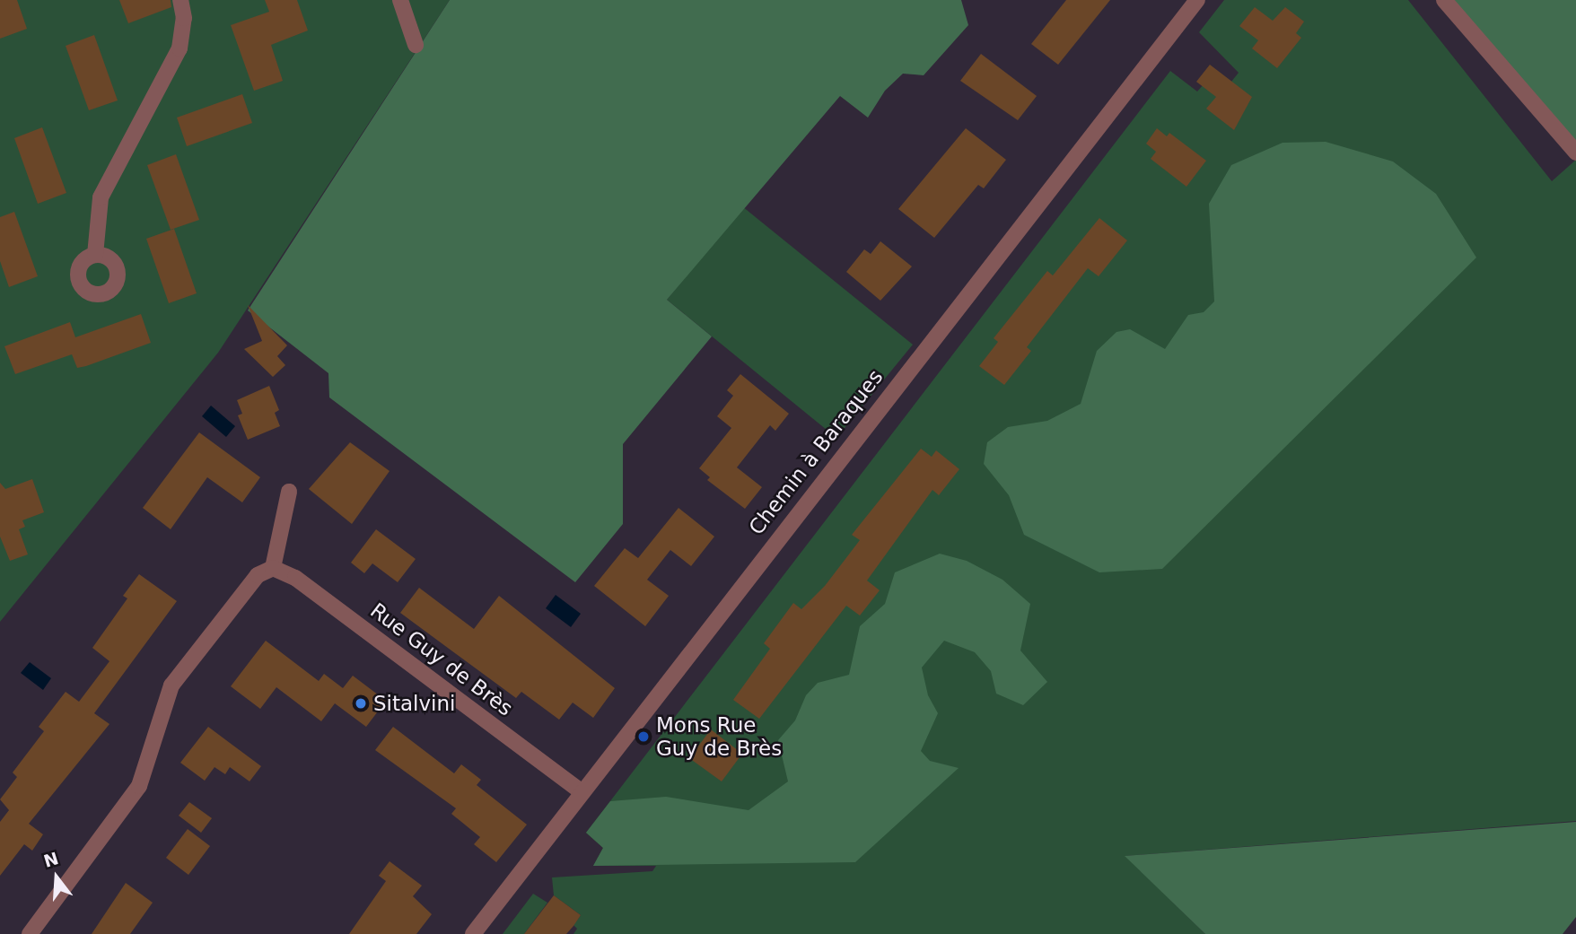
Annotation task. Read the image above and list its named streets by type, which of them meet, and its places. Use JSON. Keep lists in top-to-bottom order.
{
  "streets": {
    "street": ["Chemin à Baraques", "Rue Guy de Brès"]
  },
  "crossings": [
    ["Chemin à Baraques", "Rue Guy de Brès"]
  ],
  "places": ["Sitalvini", "Mons Rue Guy de Brès"],
  "north": "top"
}
